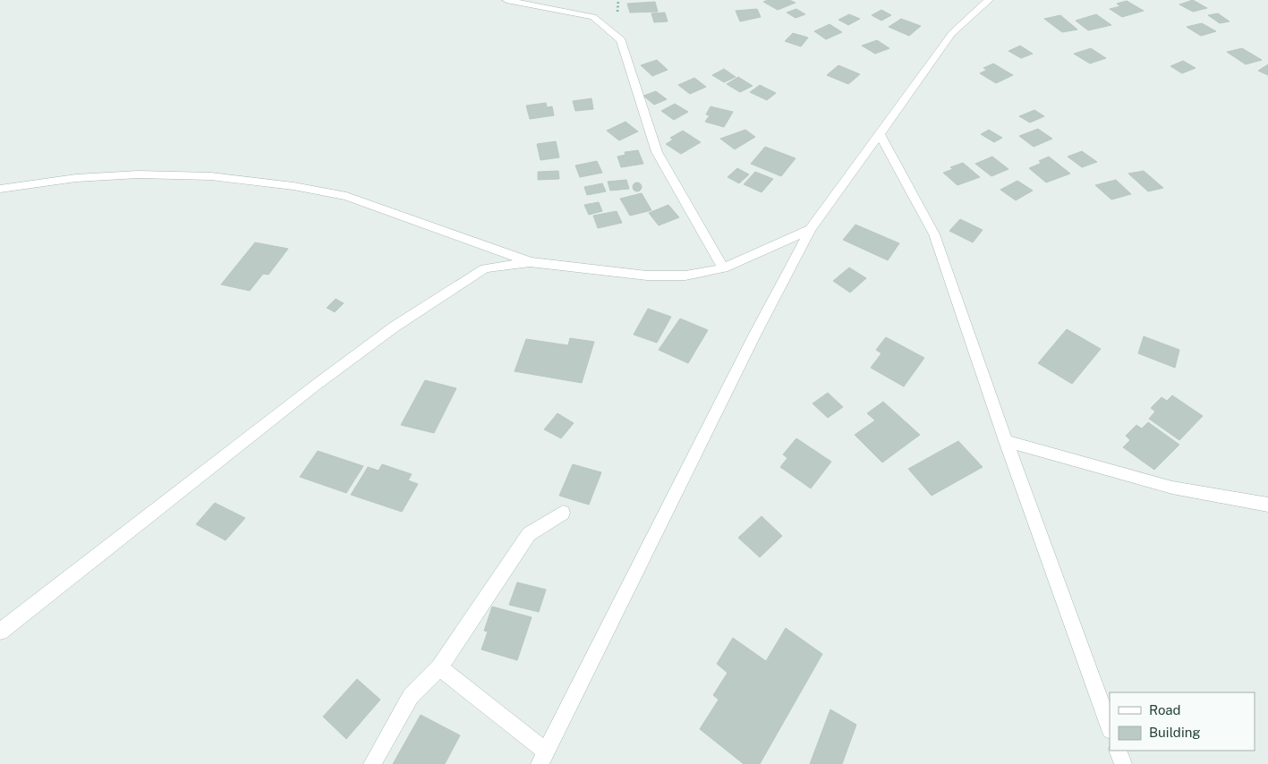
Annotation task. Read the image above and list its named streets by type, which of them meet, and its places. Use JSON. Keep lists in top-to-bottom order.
{
  "legend": ["Road", "Building"]
}
